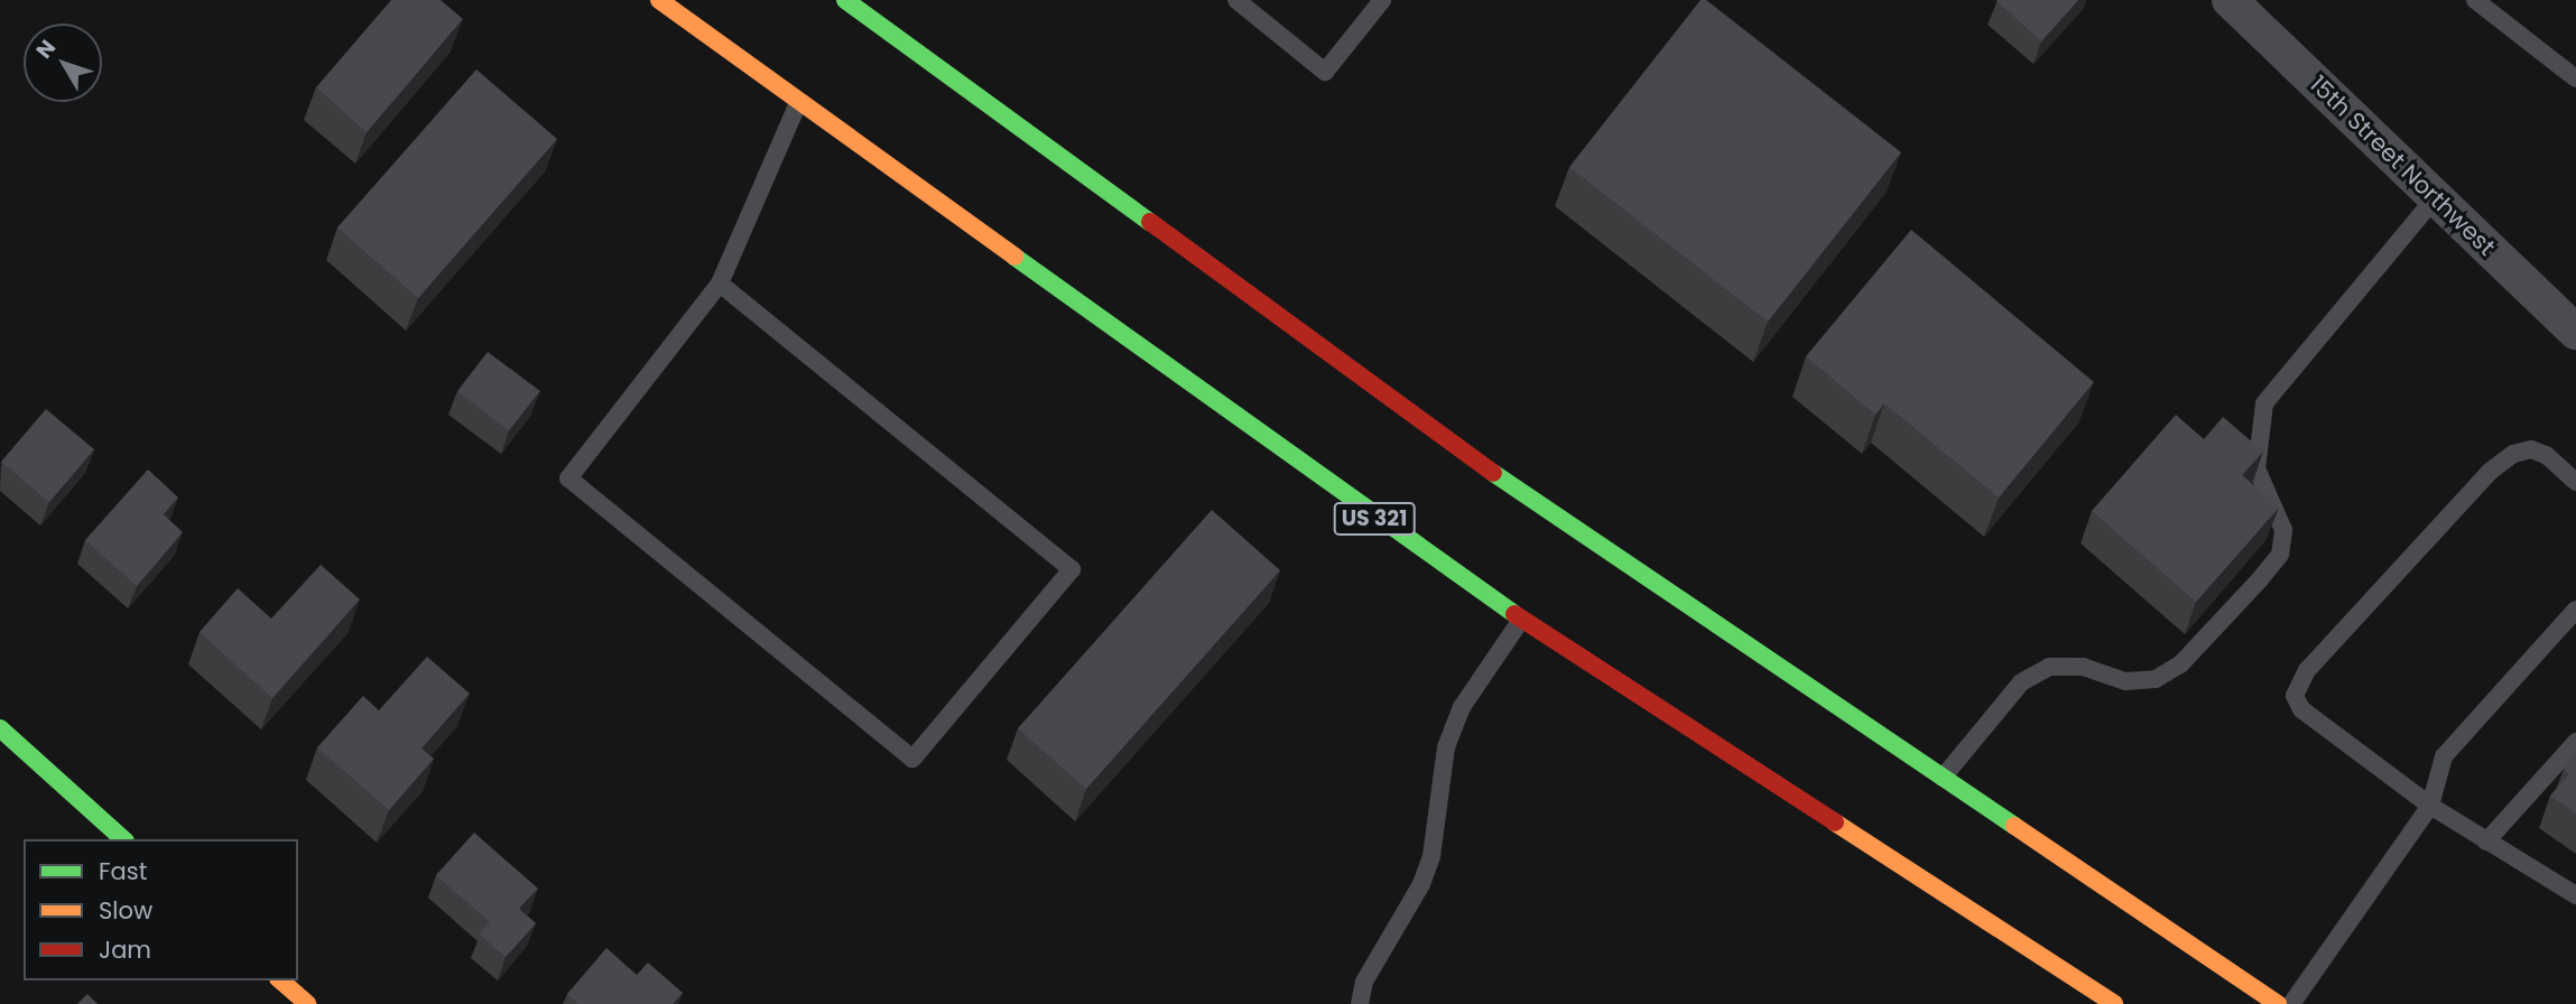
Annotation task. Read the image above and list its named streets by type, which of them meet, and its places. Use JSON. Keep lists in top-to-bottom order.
{
  "streets": {
    "main road": ["US 321"],
    "street": ["15th Street Northwest"]
  },
  "legend": ["Fast", "Slow", "Jam"],
  "north": "top left"
}
